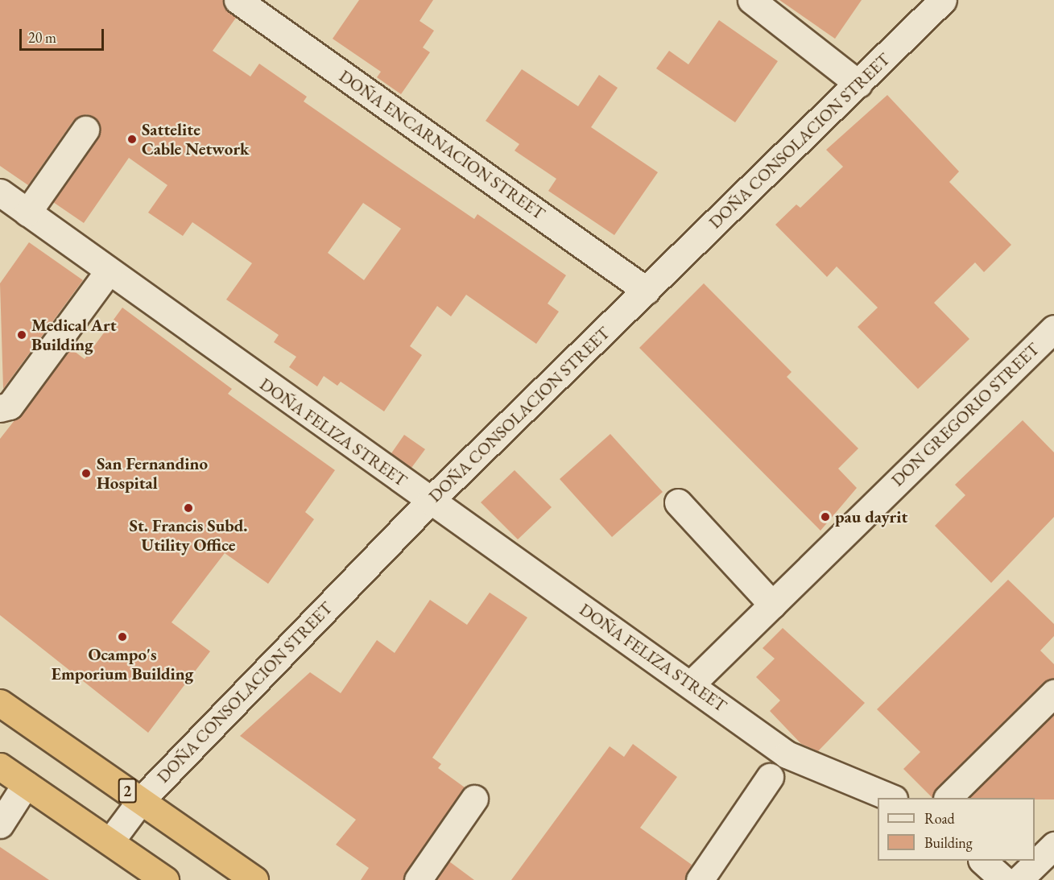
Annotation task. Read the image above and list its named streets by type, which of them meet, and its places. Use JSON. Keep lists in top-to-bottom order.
{
  "streets": {
    "highway": ["2"],
    "street": [
      "DOÑA CONSOLACION STREET",
      "DOÑA ENCARNACION STREET",
      "DON GREGORIO STREET",
      "DOÑA FELIZA STREET"
    ]
  },
  "crossings": [
    ["DOÑA CONSOLACION STREET", "DOÑA ENCARNACION STREET"],
    ["DOÑA CONSOLACION STREET", "DOÑA FELIZA STREET"],
    ["DOÑA CONSOLACION STREET", "2"],
    ["DON GREGORIO STREET", "DOÑA FELIZA STREET"]
  ],
  "places": [
    "Sattelite Cable Network",
    "Medical Art Building",
    "San Fernandino Hospital",
    "St. Francis Subd. Utility Office",
    "pau dayrit",
    "Ocampo's Emporium Building"
  ],
  "legend": ["Road", "Building"],
  "scale_bar": "20 m"
}
